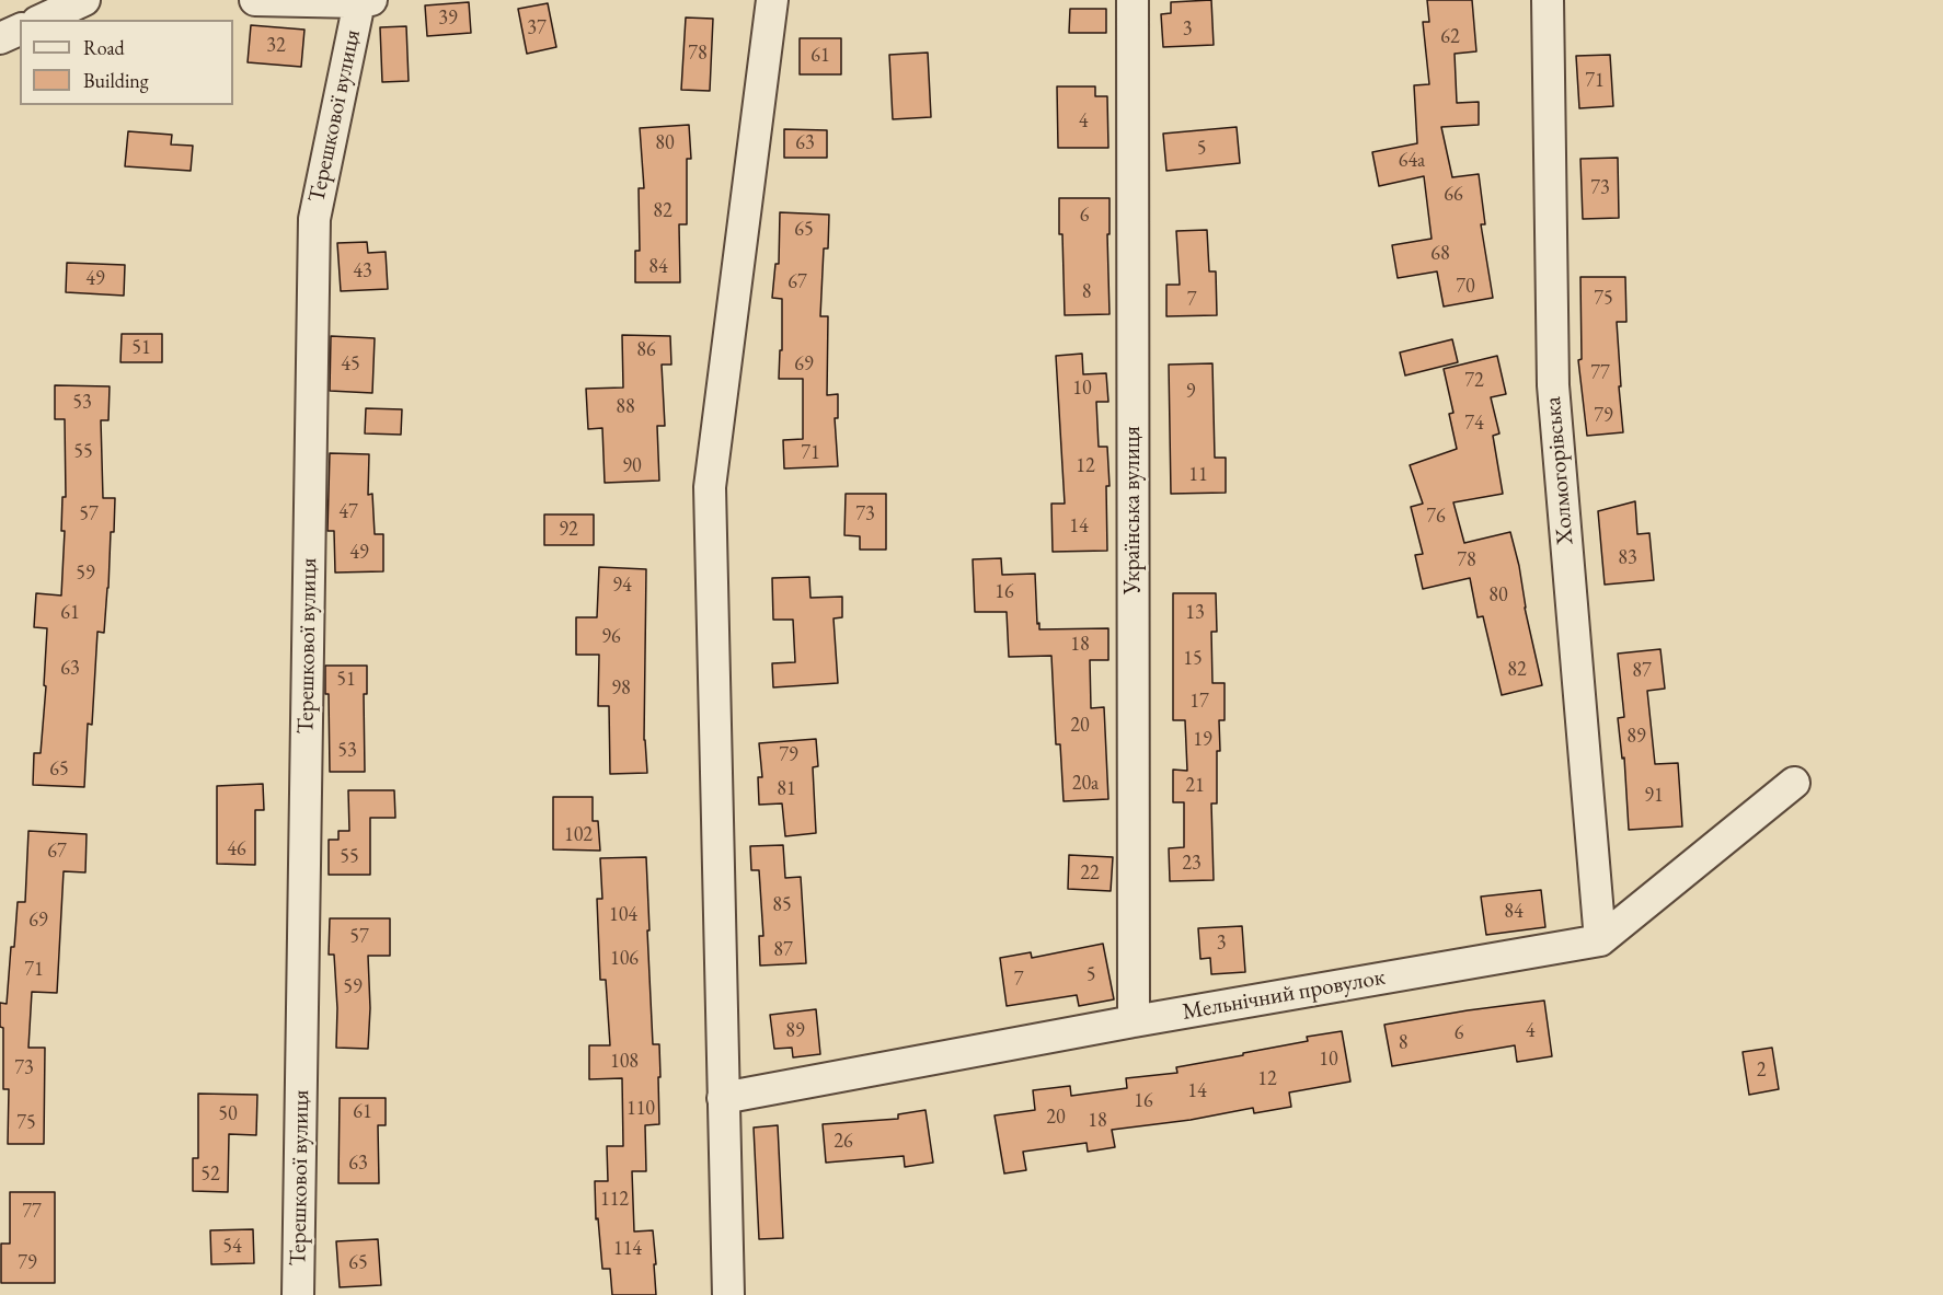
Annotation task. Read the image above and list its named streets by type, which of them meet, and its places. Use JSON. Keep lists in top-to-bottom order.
{
  "streets": {
    "street": [
      "Терешкової вулиця",
      "Холмогорівська",
      "Українська вулиця",
      "Мельнiчний провулок"
    ]
  },
  "crossings": [
    ["Холмогорівська", "Мельнiчний провулок"],
    ["Українська вулиця", "Мельнiчний провулок"]
  ],
  "house_numbers": [
    "39",
    "37",
    "3",
    "62",
    "32",
    "78",
    "61",
    "71",
    "4",
    "80",
    "63",
    "5",
    "64а",
    "73",
    "66",
    "82",
    "6",
    "65",
    "68",
    "84",
    "43",
    "49",
    "67",
    "70",
    "8",
    "75",
    "7",
    "51",
    "86",
    "45",
    "69",
    "77",
    "72",
    "10",
    "9",
    "53",
    "88",
    "79",
    "74",
    "55",
    "71",
    "90",
    "12",
    "11",
    "47",
    "57",
    "73",
    "76",
    "14",
    "92",
    "49",
    "83",
    "78",
    "59",
    "94",
    "16",
    "80",
    "61",
    "13",
    "96",
    "18",
    "15",
    "63",
    "82",
    "87",
    "51",
    "98",
    "17",
    "20",
    "89",
    "19",
    "53",
    "79",
    "65",
    "20а",
    "21",
    "81",
    "91",
    "102",
    "46",
    "67",
    "55",
    "23",
    "22",
    "85",
    "84",
    "104",
    "69",
    "57",
    "3",
    "87",
    "106",
    "71",
    "5",
    "7",
    "59",
    "89",
    "4",
    "6",
    "8",
    "10",
    "108",
    "73",
    "2",
    "12",
    "14",
    "16",
    "110",
    "61",
    "50",
    "20",
    "18",
    "75",
    "26",
    "63",
    "52",
    "112",
    "77",
    "54",
    "114",
    "79",
    "65"
  ],
  "legend": ["Road", "Building"]
}
